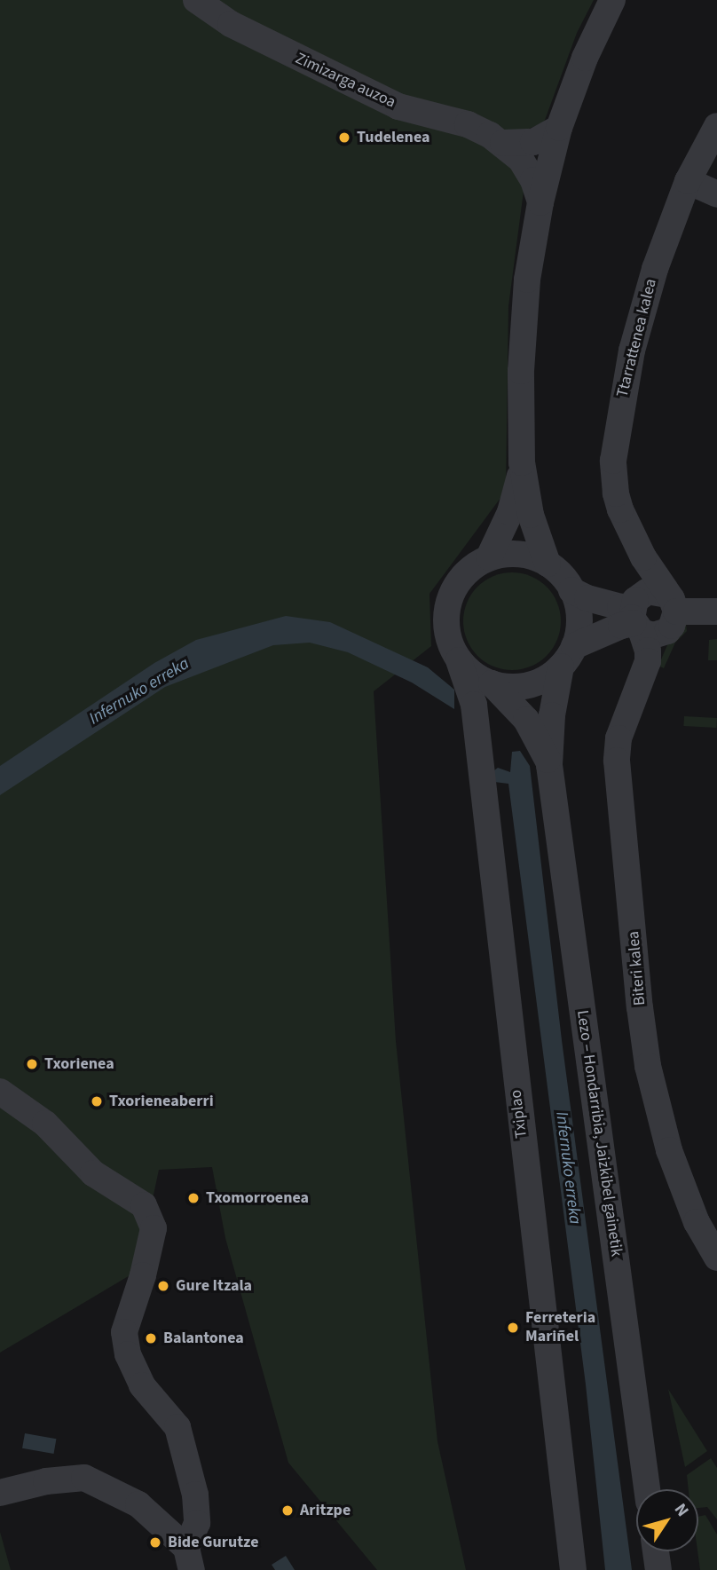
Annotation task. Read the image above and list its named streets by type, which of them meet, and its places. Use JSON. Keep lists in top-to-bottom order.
{
  "streets": {
    "street": [
      "Zimizarga auzoa",
      "Ttarrattenea kalea",
      "Biteri kalea",
      "Txiplao",
      "Lezo – Hondarribia, Jaizkibel gainetik"
    ]
  },
  "crossings": [
    ["Ttarrattenea kalea", "Biteri kalea"],
    ["Txiplao", "Lezo – Hondarribia, Jaizkibel gainetik"]
  ],
  "water": ["Infernuko erreka"],
  "places": [
    "Tudelenea",
    "Txorienea",
    "Txorieneaberri",
    "Txomorroenea",
    "Gure Itzala",
    "Ferreteria Mariñel",
    "Balantonea",
    "Aritzpe",
    "Bide Gurutze"
  ],
  "north": "top right"
}
